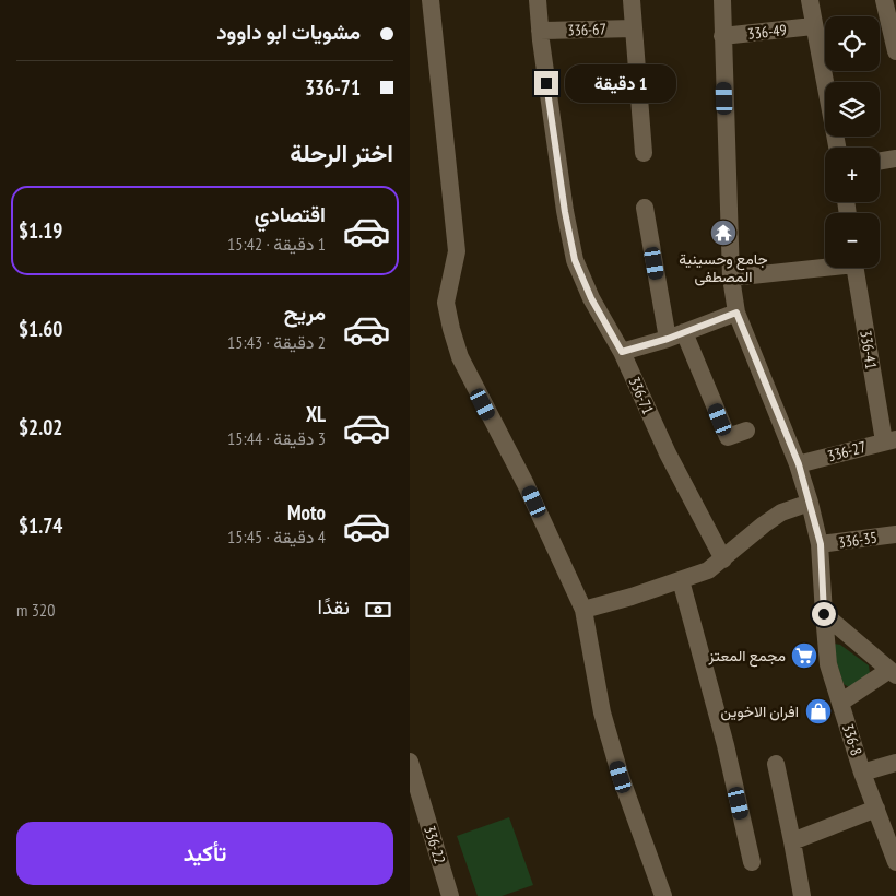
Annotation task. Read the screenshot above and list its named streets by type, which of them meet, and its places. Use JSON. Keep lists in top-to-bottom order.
{
  "streets": {
    "street": [
      "336-67",
      "336-49",
      "336-41",
      "336-71",
      "336-27",
      "336-35",
      "336-8",
      "336-22"
    ]
  },
  "crossings": [
    ["336-67", "336-71"],
    ["336-49", "336-8"],
    ["336-41", "336-27"],
    ["336-27", "336-8"],
    ["336-35", "336-8"]
  ],
  "places": {
    "temple": ["جامع وحسينية المصطفى"],
    "supermarket": ["مجمع المعتز"],
    "shop": ["افران الاخوين"]
  },
  "page": {
    "banner": ["مشويات ابو داوود", "336-71"],
    "map_buttons": ["+", "−"],
    "bubble": "1 دقيقة",
    "heading": "اختر الرحلة",
    "list": [
      {
        "name": "اقتصادي",
        "note": "1 دقيقة · 15:42",
        "value": "$1.19"
      },
      {
        "name": "مريح",
        "note": "2 دقيقة · 15:43",
        "value": "$1.60"
      },
      {
        "name": "XL",
        "note": "3 دقيقة · 15:44",
        "value": "$2.02"
      },
      {
        "name": "Moto",
        "note": "4 دقيقة · 15:45",
        "value": "$1.74"
      }
    ],
    "pay": ["نقدًا", "320 m"],
    "buttons": "تأكيد"
  }
}
